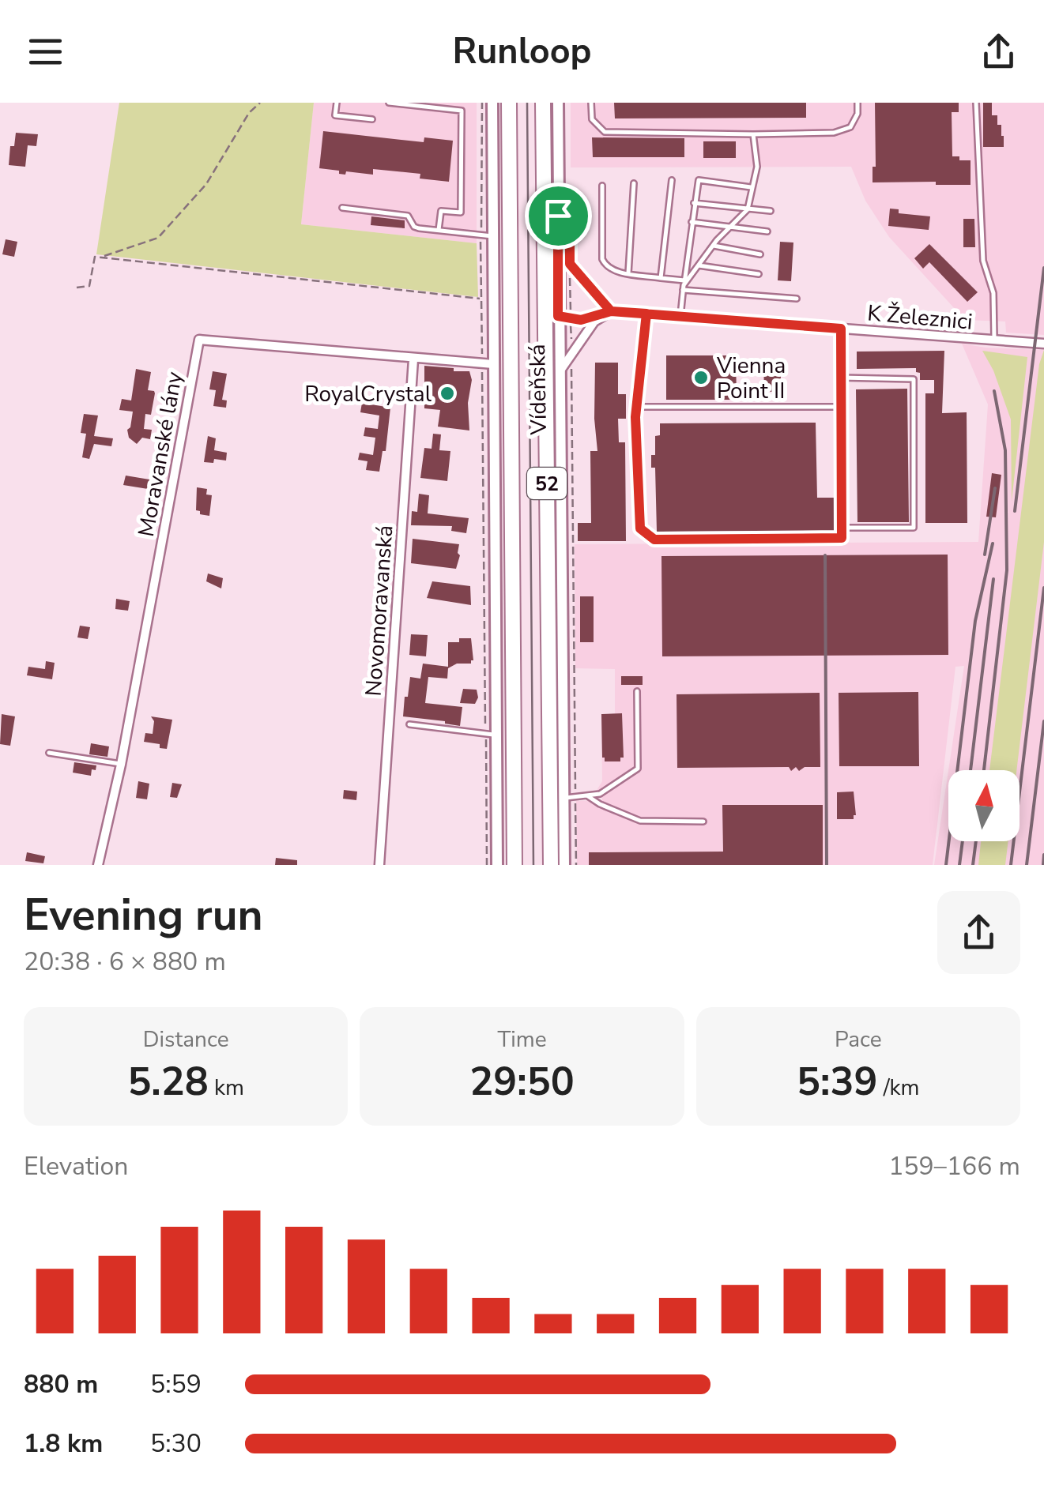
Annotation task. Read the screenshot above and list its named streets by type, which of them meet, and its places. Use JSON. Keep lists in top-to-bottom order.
{
  "streets": {
    "highway": ["Vídeňská", "52"],
    "street": ["K Železnici", "Moravanské lány", "Novomoravanská"]
  },
  "crossings": [
    ["K Železnici", "Vídeňská"],
    ["Vídeňská", "Moravanské lány"],
    ["Moravanské lány", "Novomoravanská"]
  ],
  "places": ["Vienna Point II", "RoyalCrystal"],
  "north": "top",
  "page": {
    "header": "Runloop",
    "heading": ["Evening run", "20:38 · 6 × 880 m"],
    "stats": [
      ["Distance", "5.28 km"],
      ["Time", "29:50"],
      ["Pace", "5:39 /km"]
    ],
    "chart": ["Elevation", "159–166 m"],
    "list": [
      {
        "name": "880 m",
        "note": "5:59"
      },
      {
        "name": "1.8 km",
        "note": "5:30"
      }
    ]
  }
}
